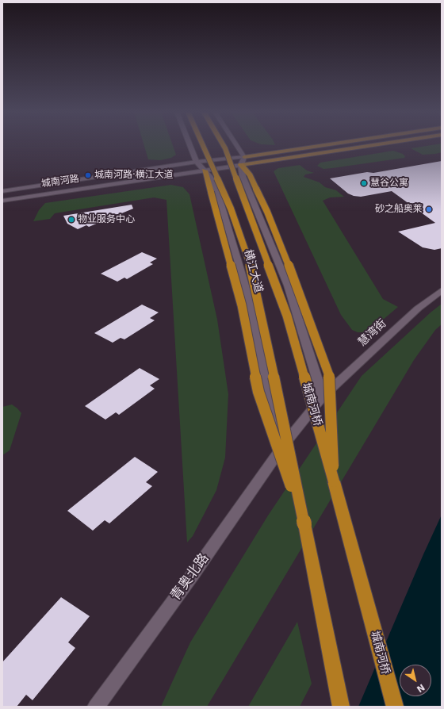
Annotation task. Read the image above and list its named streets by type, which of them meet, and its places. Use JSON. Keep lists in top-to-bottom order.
{
  "streets": {
    "highway": ["城南河桥"],
    "main road": ["城南河路"],
    "street": ["横江大道", "慧湾街", "青奥北路"]
  },
  "crossings": [
    ["城南河路", "横江大道"],
    ["横江大道", "慧湾街"],
    ["横江大道", "青奥北路"],
    ["慧湾街", "青奥北路"]
  ],
  "places": [
    "城南河路·横江大道",
    "慧谷公寓",
    "砂之船奥莱",
    "物业服务中心"
  ],
  "north": "bottom right"
}
